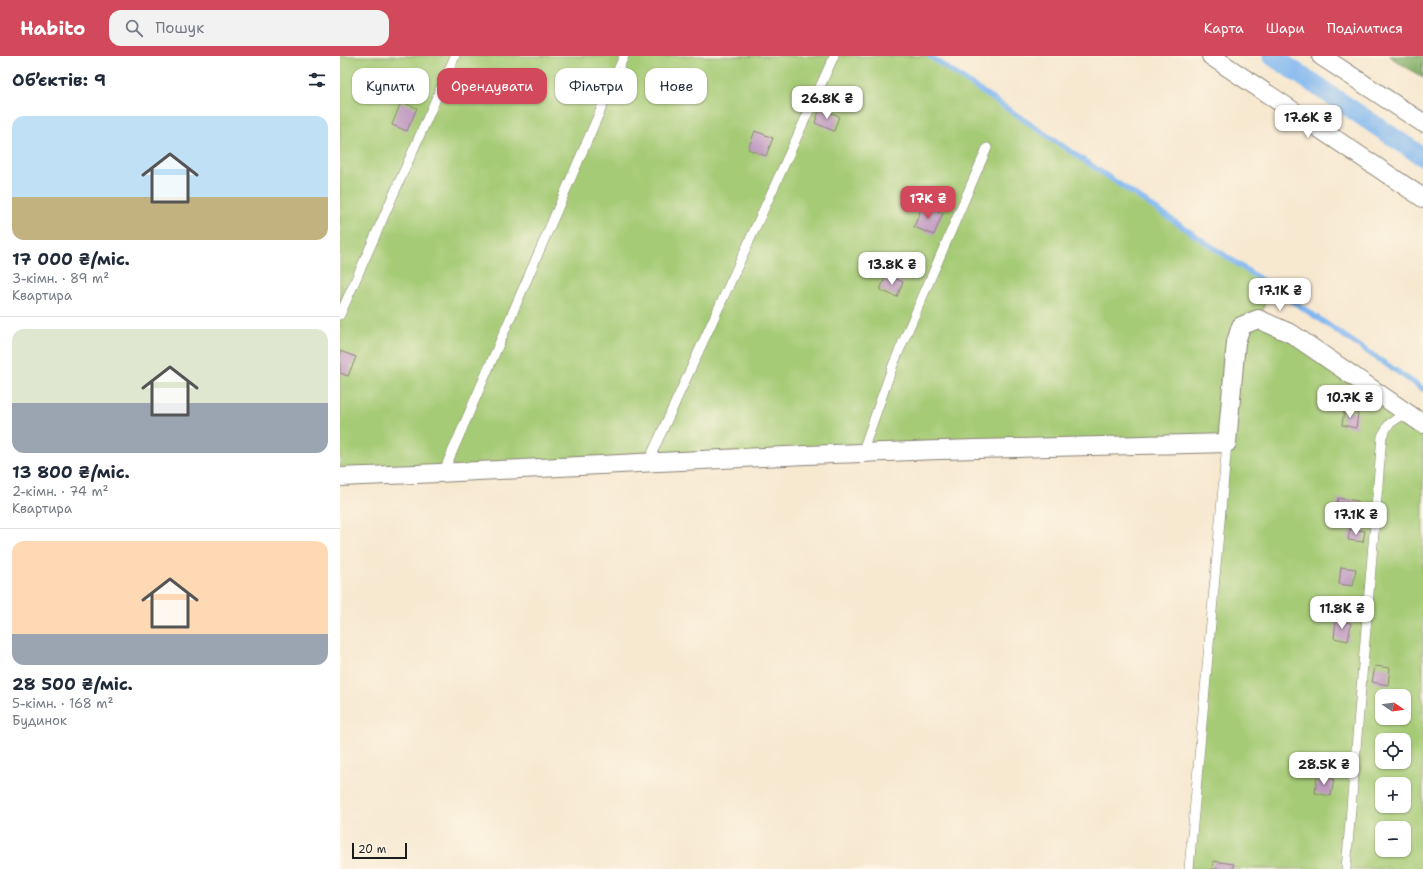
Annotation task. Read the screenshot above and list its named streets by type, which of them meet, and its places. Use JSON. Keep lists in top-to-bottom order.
{
  "scale_bar": "20 m",
  "north": "right",
  "page": {
    "header": "Habito",
    "search": "Пошук",
    "nav": ["Карта", "Шари", "Поділитися"],
    "heading": "Об’єктів: 9",
    "chip": [
      "Купити",
      "Орендувати",
      "Фільтри",
      "Нове"
    ],
    "price": [
      "26.8K ₴",
      "17.6K ₴",
      "17K ₴",
      "13.8K ₴",
      "17.1K ₴",
      "10.7K ₴",
      "17.1K ₴",
      "11.8K ₴",
      "28.5K ₴"
    ],
    "list": [
      {
        "name": "17 000 ₴/міс.",
        "note": "3-кімн. · 89 m² · Квартира"
      },
      {
        "name": "13 800 ₴/міс.",
        "note": "2-кімн. · 74 m² · Квартира"
      },
      {
        "name": "28 500 ₴/міс.",
        "note": "5-кімн. · 168 m² · Будинок"
      }
    ],
    "map_buttons": ["+", "−"],
    "scale": "20 m"
  }
}
